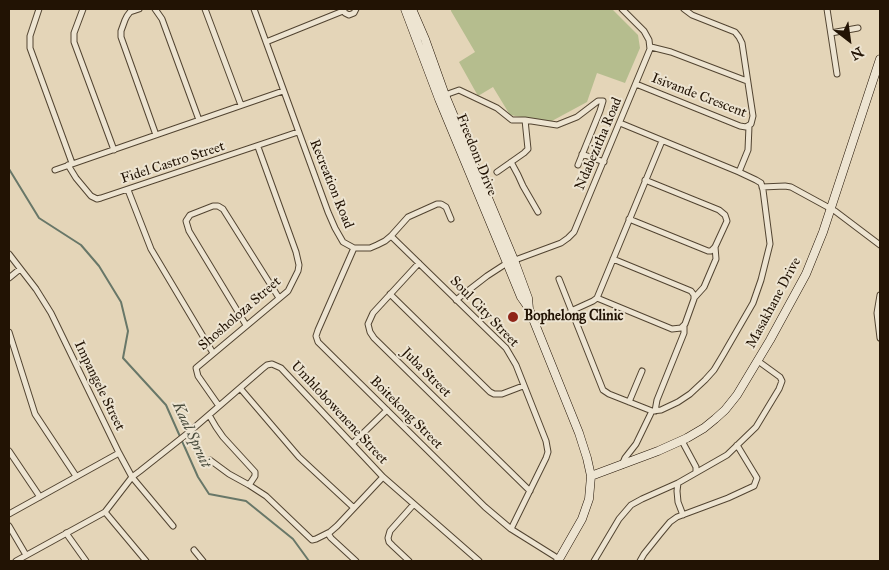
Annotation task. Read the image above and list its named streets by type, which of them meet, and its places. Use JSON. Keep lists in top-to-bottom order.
{
  "streets": {
    "street": [
      "Isivande Crescent",
      "Ndabezitha Road",
      "Freedom Drive",
      "Fidel Castro Street",
      "Recreation Road",
      "Masakhane Drive",
      "Soul City Street",
      "Shosholoza Street",
      "Juba Street",
      "Impangele Street",
      "Umhlobowenene Street",
      "Boitekong Street"
    ]
  },
  "crossings": [
    ["Isivande Crescent", "Ndabezitha Road"],
    ["Ndabezitha Road", "Freedom Drive"],
    ["Ndabezitha Road", "Soul City Street"],
    ["Freedom Drive", "Masakhane Drive"],
    ["Freedom Drive", "Boitekong Street"],
    ["Fidel Castro Street", "Recreation Road"],
    ["Fidel Castro Street", "Shosholoza Street"],
    ["Recreation Road", "Boitekong Street"],
    ["Soul City Street", "Juba Street"],
    ["Soul City Street", "Boitekong Street"],
    ["Shosholoza Street", "Umhlobowenene Street"],
    ["Impangele Street", "Umhlobowenene Street"]
  ],
  "water": ["Kaal Spruit"],
  "places": ["Bophelong Clinic"],
  "north": "bottom right"
}
